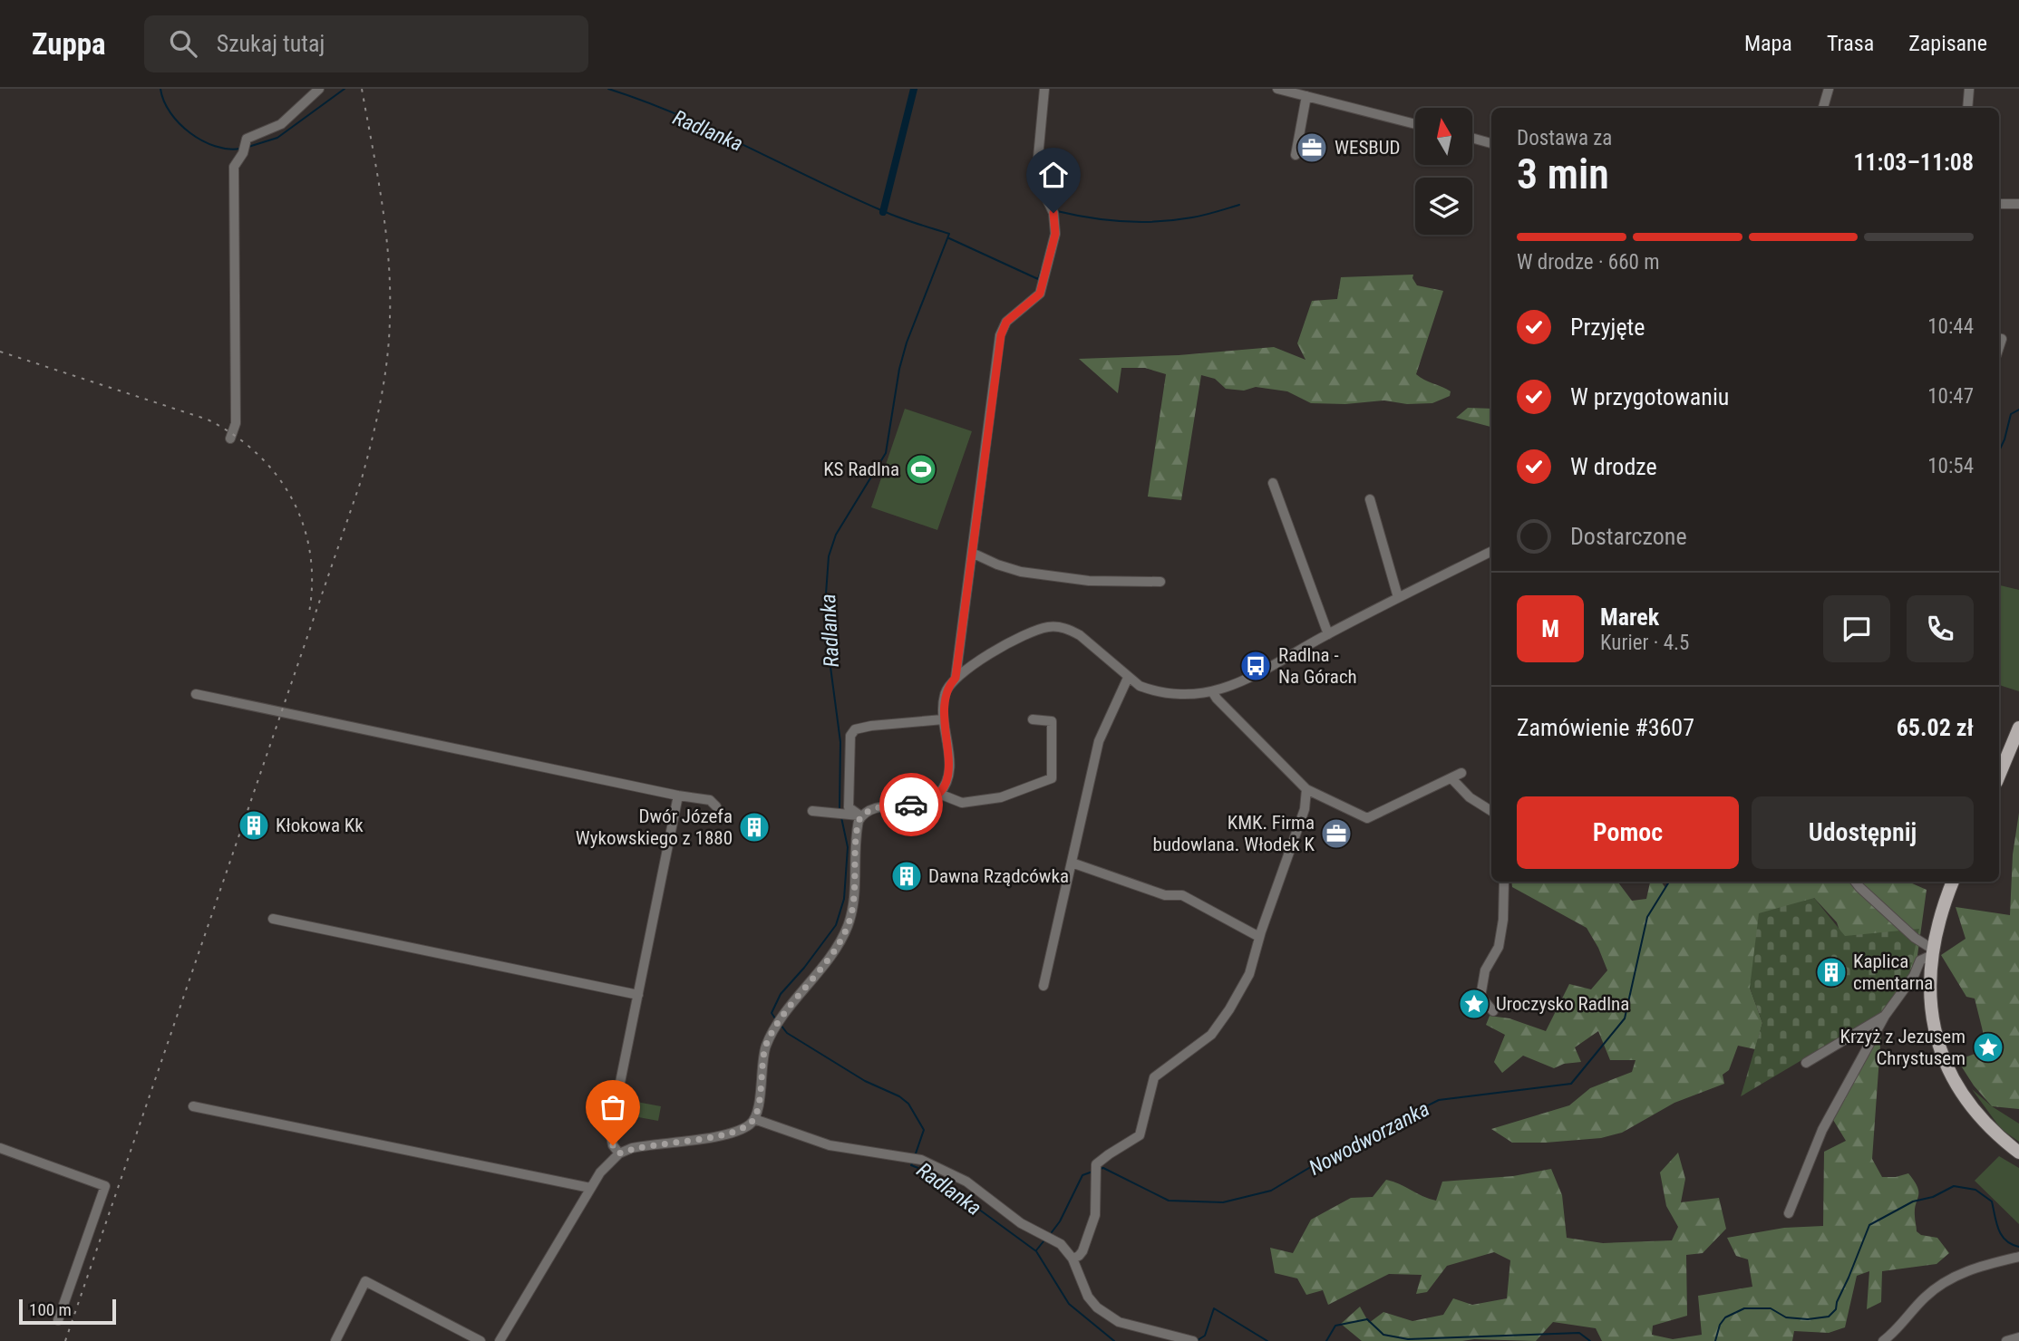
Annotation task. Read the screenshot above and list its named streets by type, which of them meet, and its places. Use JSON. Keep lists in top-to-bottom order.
{
  "water": ["Radlanka", "Nowodworzanka"],
  "places": {
    "office": ["WESBUD", "KMK. Firma budowlana. Włodek K"],
    "sports": ["KS Radlna"],
    "bus stop": ["Radlna - Na Górach"],
    "building": [
      "Kłokowa Kk",
      "Dwór Józefa Wykowskiego z 1880",
      "Dawna Rządcówka",
      "Kaplica cmentarna"
    ],
    "place": ["Uroczysko Radlna", "Krzyż z Jezusem Chrystusem"]
  },
  "scale_bar": "100 m",
  "north": "top",
  "page": {
    "header": "Zuppa",
    "search": "Szukaj tutaj",
    "nav": ["Mapa", "Trasa", "Zapisane"],
    "heading": ["3 min", "Dostawa za", "11:03–11:08"],
    "panel": [
      "Marek",
      "Kurier · 4.5",
      "Zamówienie #3607",
      "65.02 zł"
    ],
    "bar": "W drodze · 660 m",
    "list": [
      ["Przyjęte", "10:44"],
      ["W przygotowaniu", "10:47"],
      ["W drodze", "10:54"],
      "Dostarczone"
    ],
    "round": "M",
    "buttons": ["Pomoc", "Udostępnij"],
    "scale": "100 m"
  }
}
